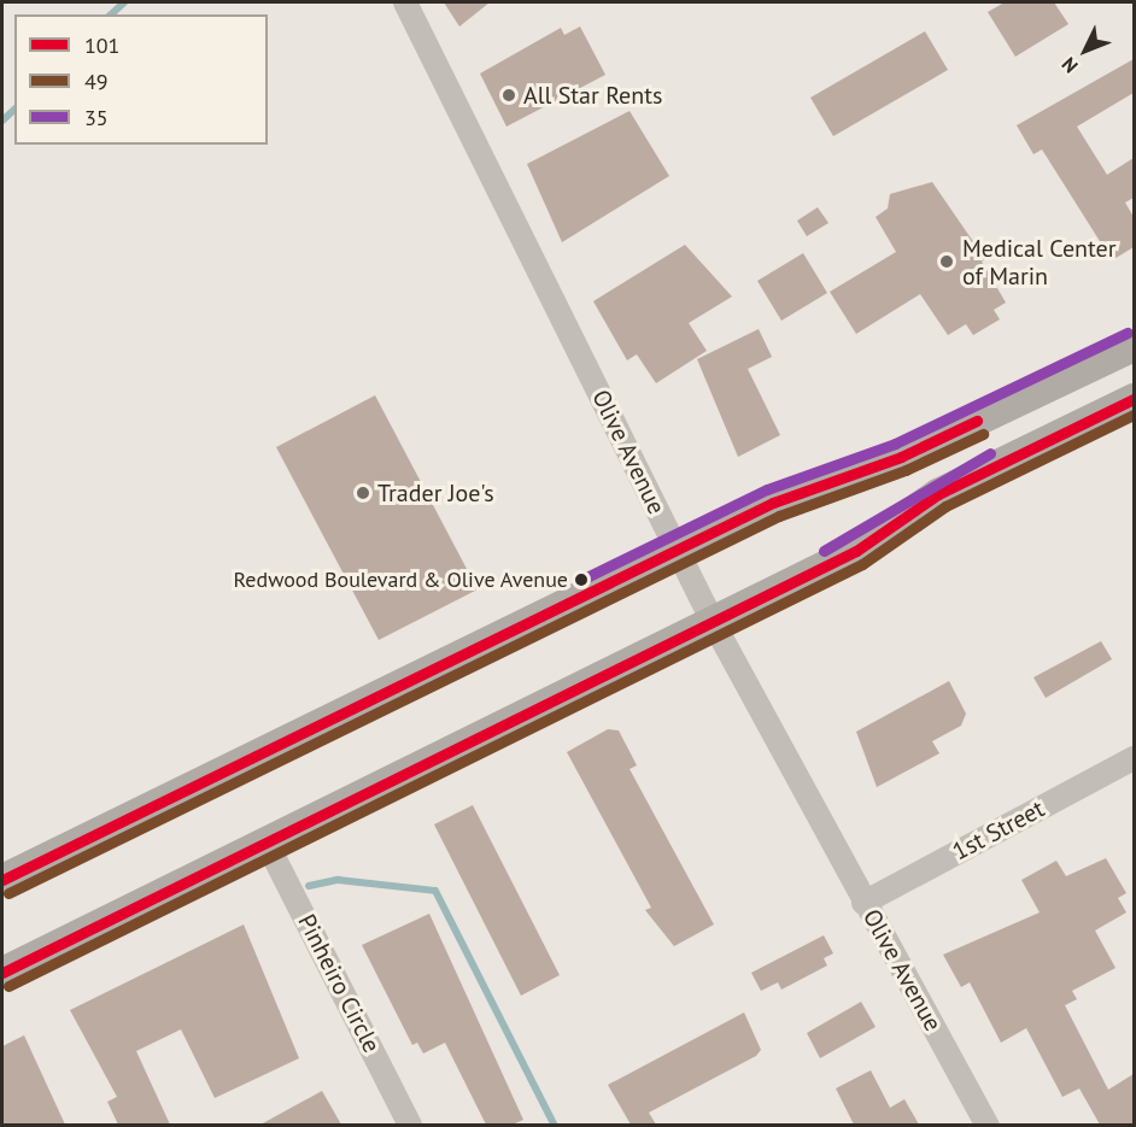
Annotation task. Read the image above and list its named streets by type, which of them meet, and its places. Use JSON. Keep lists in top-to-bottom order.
{
  "streets": {
    "street": ["Olive Avenue", "1st Street", "Pinheiro Circle"]
  },
  "crossings": [
    ["Olive Avenue", "1st Street"]
  ],
  "places": [
    "All Star Rents",
    "Medical Center of Marin",
    "Trader Joe's",
    "Redwood Boulevard & Olive Avenue"
  ],
  "lines": ["transit line 35", "transit line 101", "transit line 49"],
  "legend": ["101", "49", "35"],
  "north": "bottom left"
}
